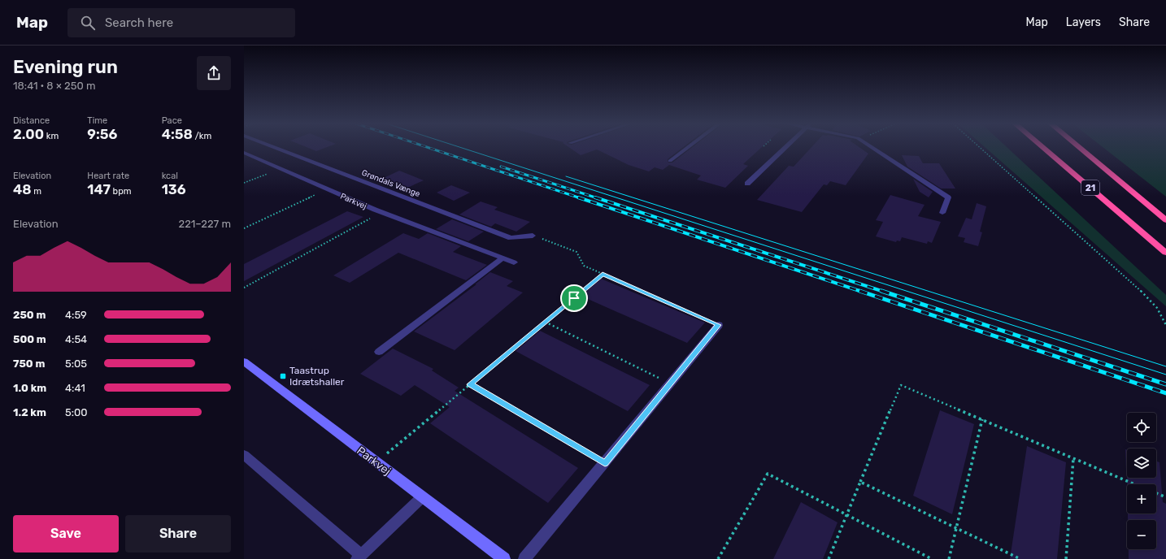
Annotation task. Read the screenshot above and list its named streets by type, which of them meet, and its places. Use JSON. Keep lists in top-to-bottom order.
{
  "streets": {
    "highway": ["21"],
    "street": ["Grøndals Vænge", "Parkvej"]
  },
  "places": {
    "transit": ["Taastrup Idrætshaller"]
  },
  "page": {
    "header": "Map",
    "search": "Search here",
    "nav": ["Map", "Layers", "Share"],
    "heading": ["Evening run", "18:41 · 8 × 250 m"],
    "stats": [
      ["Distance", "2.00 km"],
      ["Time", "9:56"],
      ["Pace", "4:58 /km"],
      ["Elevation", "48 m"],
      ["Heart rate", "147 bpm"],
      ["kcal", "136"]
    ],
    "chart": ["Elevation", "221–227 m"],
    "list": [
      {
        "name": "250 m",
        "note": "4:59"
      },
      {
        "name": "500 m",
        "note": "4:54"
      },
      {
        "name": "750 m",
        "note": "5:05"
      },
      {
        "name": "1.0 km",
        "note": "4:41"
      },
      {
        "name": "1.2 km",
        "note": "5:00"
      }
    ],
    "map_buttons": ["+", "−"],
    "buttons": ["Save", "Share"]
  }
}
